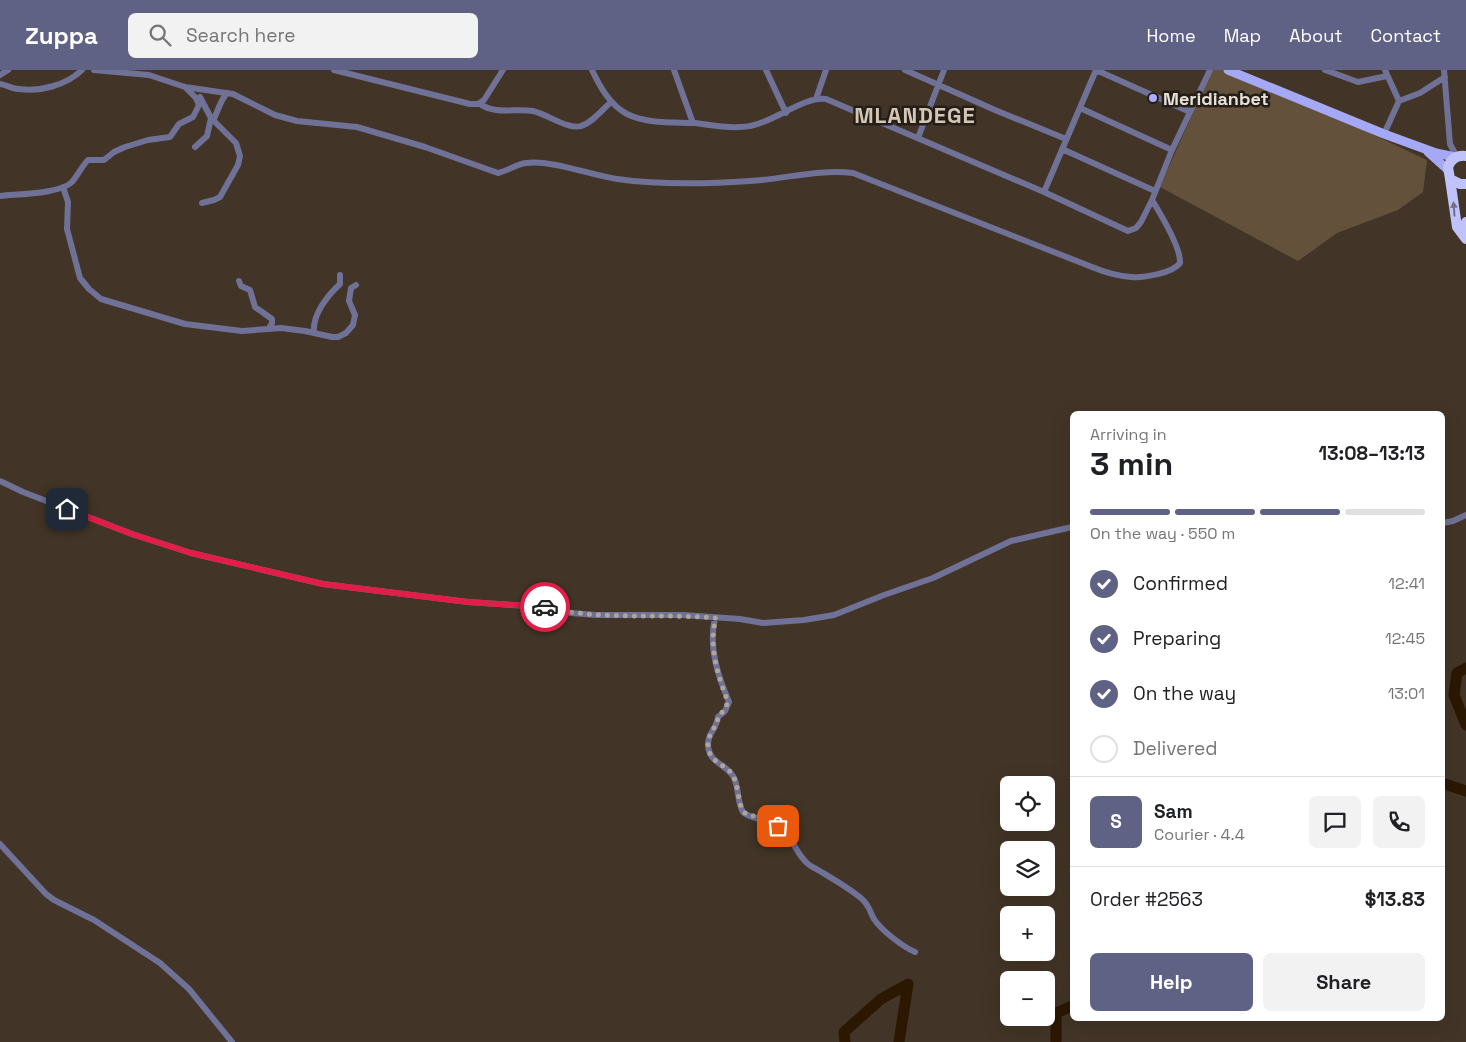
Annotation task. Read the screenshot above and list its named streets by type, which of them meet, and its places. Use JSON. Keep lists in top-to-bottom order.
{
  "districts": ["MLANDEGE"],
  "places": ["Meridianbet"],
  "page": {
    "header": "Zuppa",
    "search": "Search here",
    "nav": [
      "Home",
      "Map",
      "About",
      "Contact"
    ],
    "heading": ["3 min", "Arriving in", "13:08–13:13"],
    "panel": [
      "Sam",
      "Courier · 4.4",
      "Order #2563",
      "$13.83"
    ],
    "bar": "On the way · 550 m",
    "list": [
      ["Confirmed", "12:41"],
      ["Preparing", "12:45"],
      ["On the way", "13:01"],
      "Delivered"
    ],
    "map_buttons": ["+", "−"],
    "round": "S",
    "buttons": ["Help", "Share"]
  }
}
